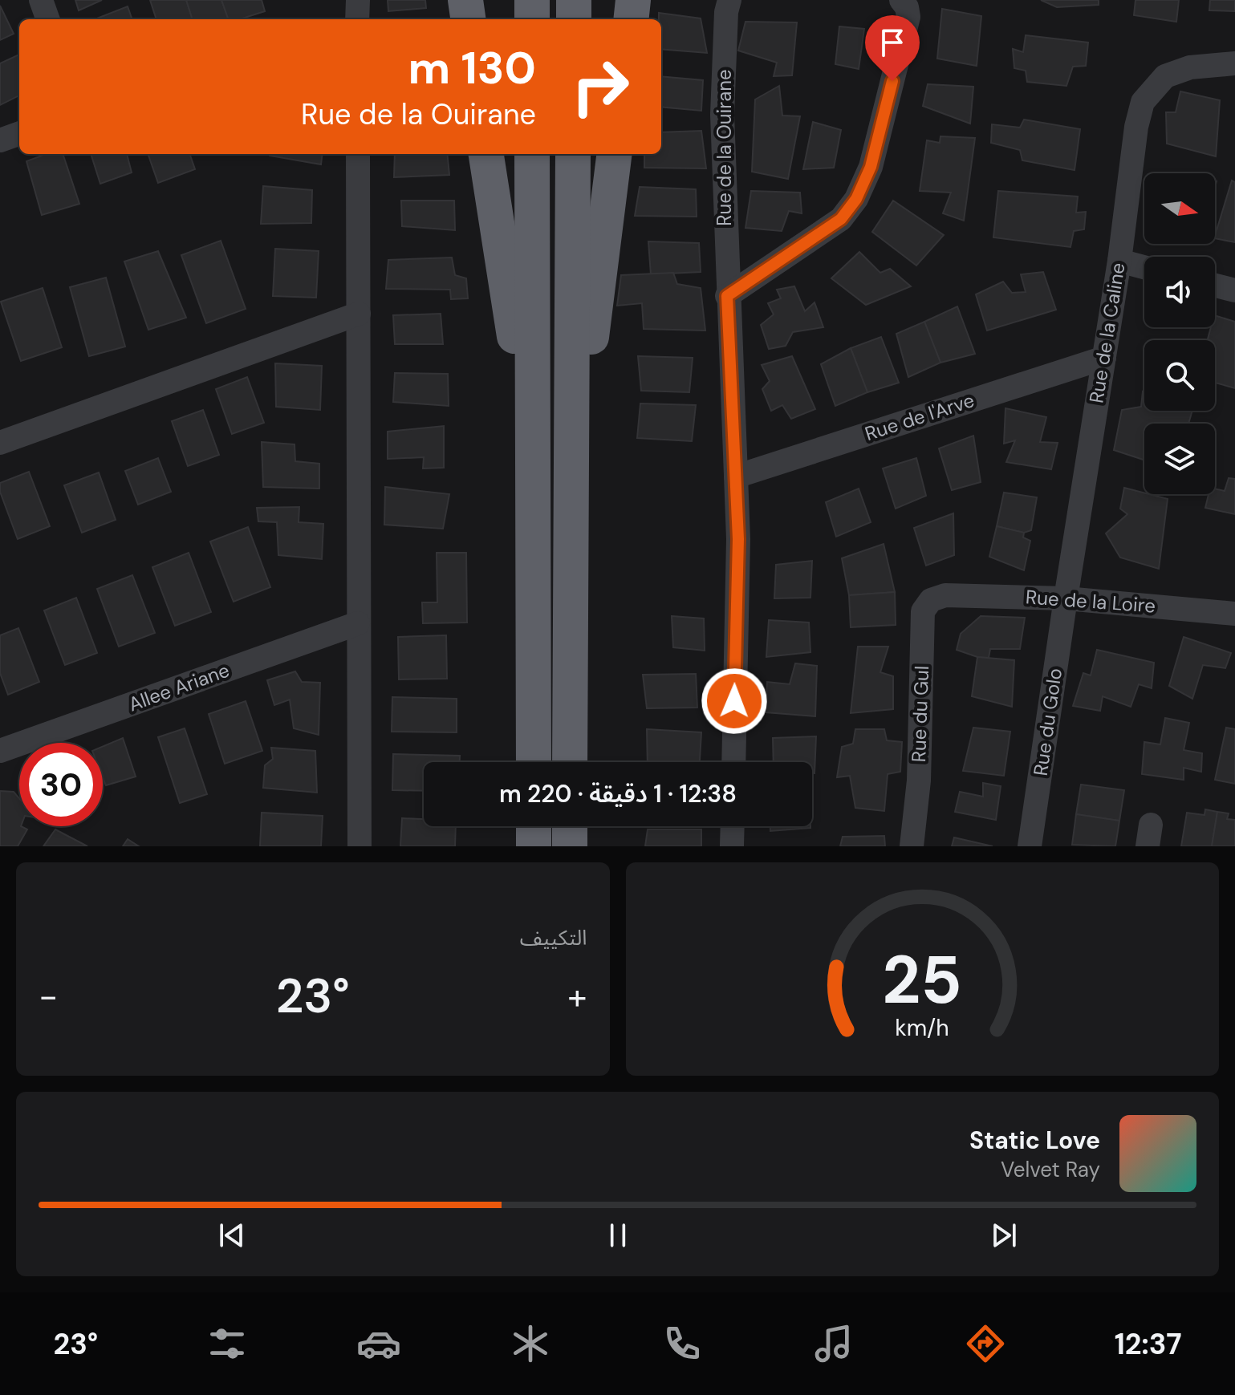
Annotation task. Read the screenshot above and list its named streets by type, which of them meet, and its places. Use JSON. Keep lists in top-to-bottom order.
{
  "streets": {
    "street": [
      "Rue de la Ouirane",
      "Rue de la Caline",
      "Rue de l'Arve",
      "Rue de la Loire",
      "Allee Ariane",
      "Rue du Gul",
      "Rue du Golo"
    ]
  },
  "crossings": [
    ["Rue de la Ouirane", "Rue de l'Arve"],
    ["Rue de la Caline", "Rue de l'Arve"],
    ["Rue de la Caline", "Rue de la Loire"],
    ["Rue de la Caline", "Rue du Golo"],
    ["Rue de la Loire", "Rue du Gul"],
    ["Rue de la Loire", "Rue du Golo"]
  ],
  "north": "right",
  "page": {
    "turn": ["130 m", "Rue de la Ouirane"],
    "limit": "30",
    "trip": "12:38 · 1 دقيقة · 220 m",
    "tile": "التكييف",
    "heat": ["−", "23°", "+"],
    "song": ["Static Love", "Velvet Ray"],
    "tabs": ["12:37", "23°"],
    "gauge": ["25", "km/h"]
  }
}
